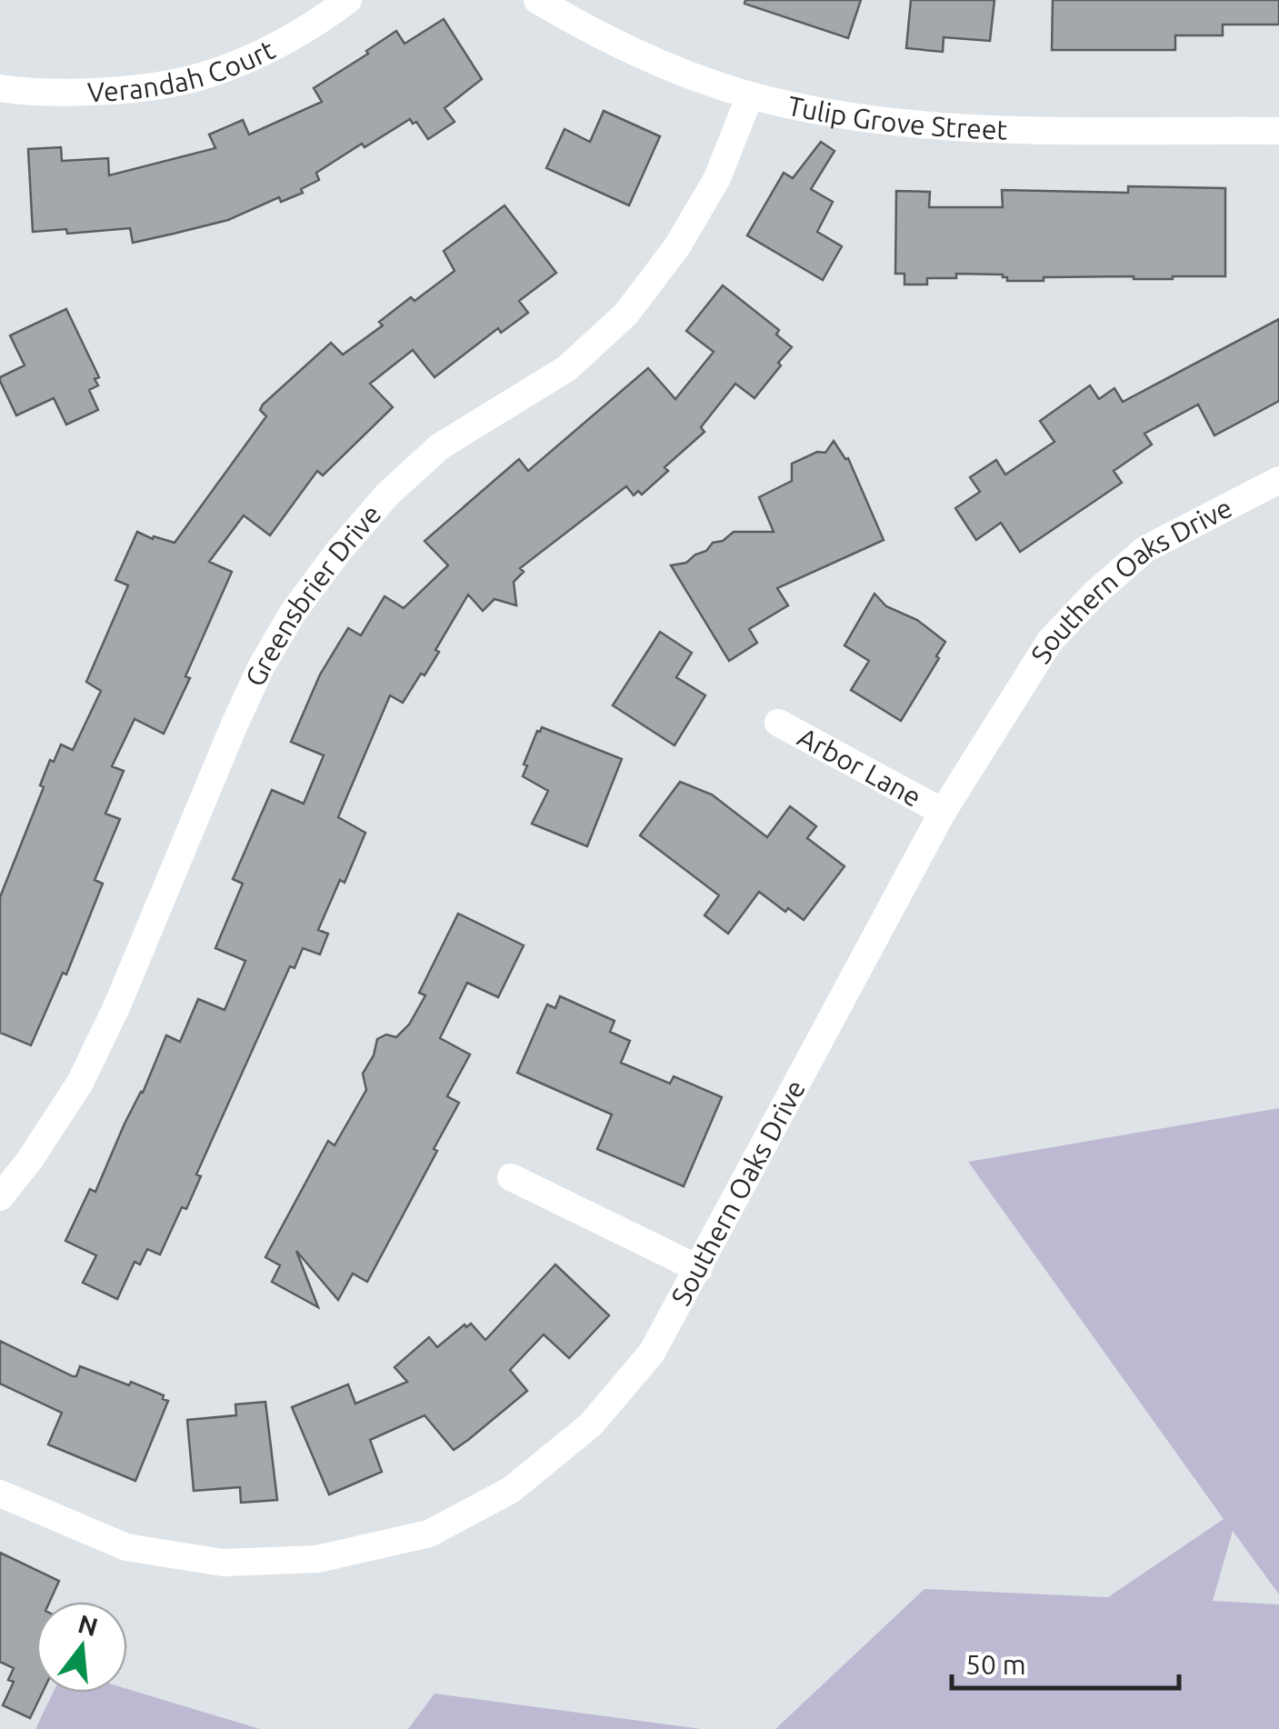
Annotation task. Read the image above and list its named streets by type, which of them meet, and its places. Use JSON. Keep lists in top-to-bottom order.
{
  "streets": {
    "street": [
      "Verandah Court",
      "Tulip Grove Street",
      "Southern Oaks Drive",
      "Greensbrier Drive",
      "Arbor Lane"
    ]
  },
  "crossings": [
    ["Tulip Grove Street", "Greensbrier Drive"],
    ["Southern Oaks Drive", "Arbor Lane"]
  ],
  "scale_bar": "50 m",
  "north": "top"
}
